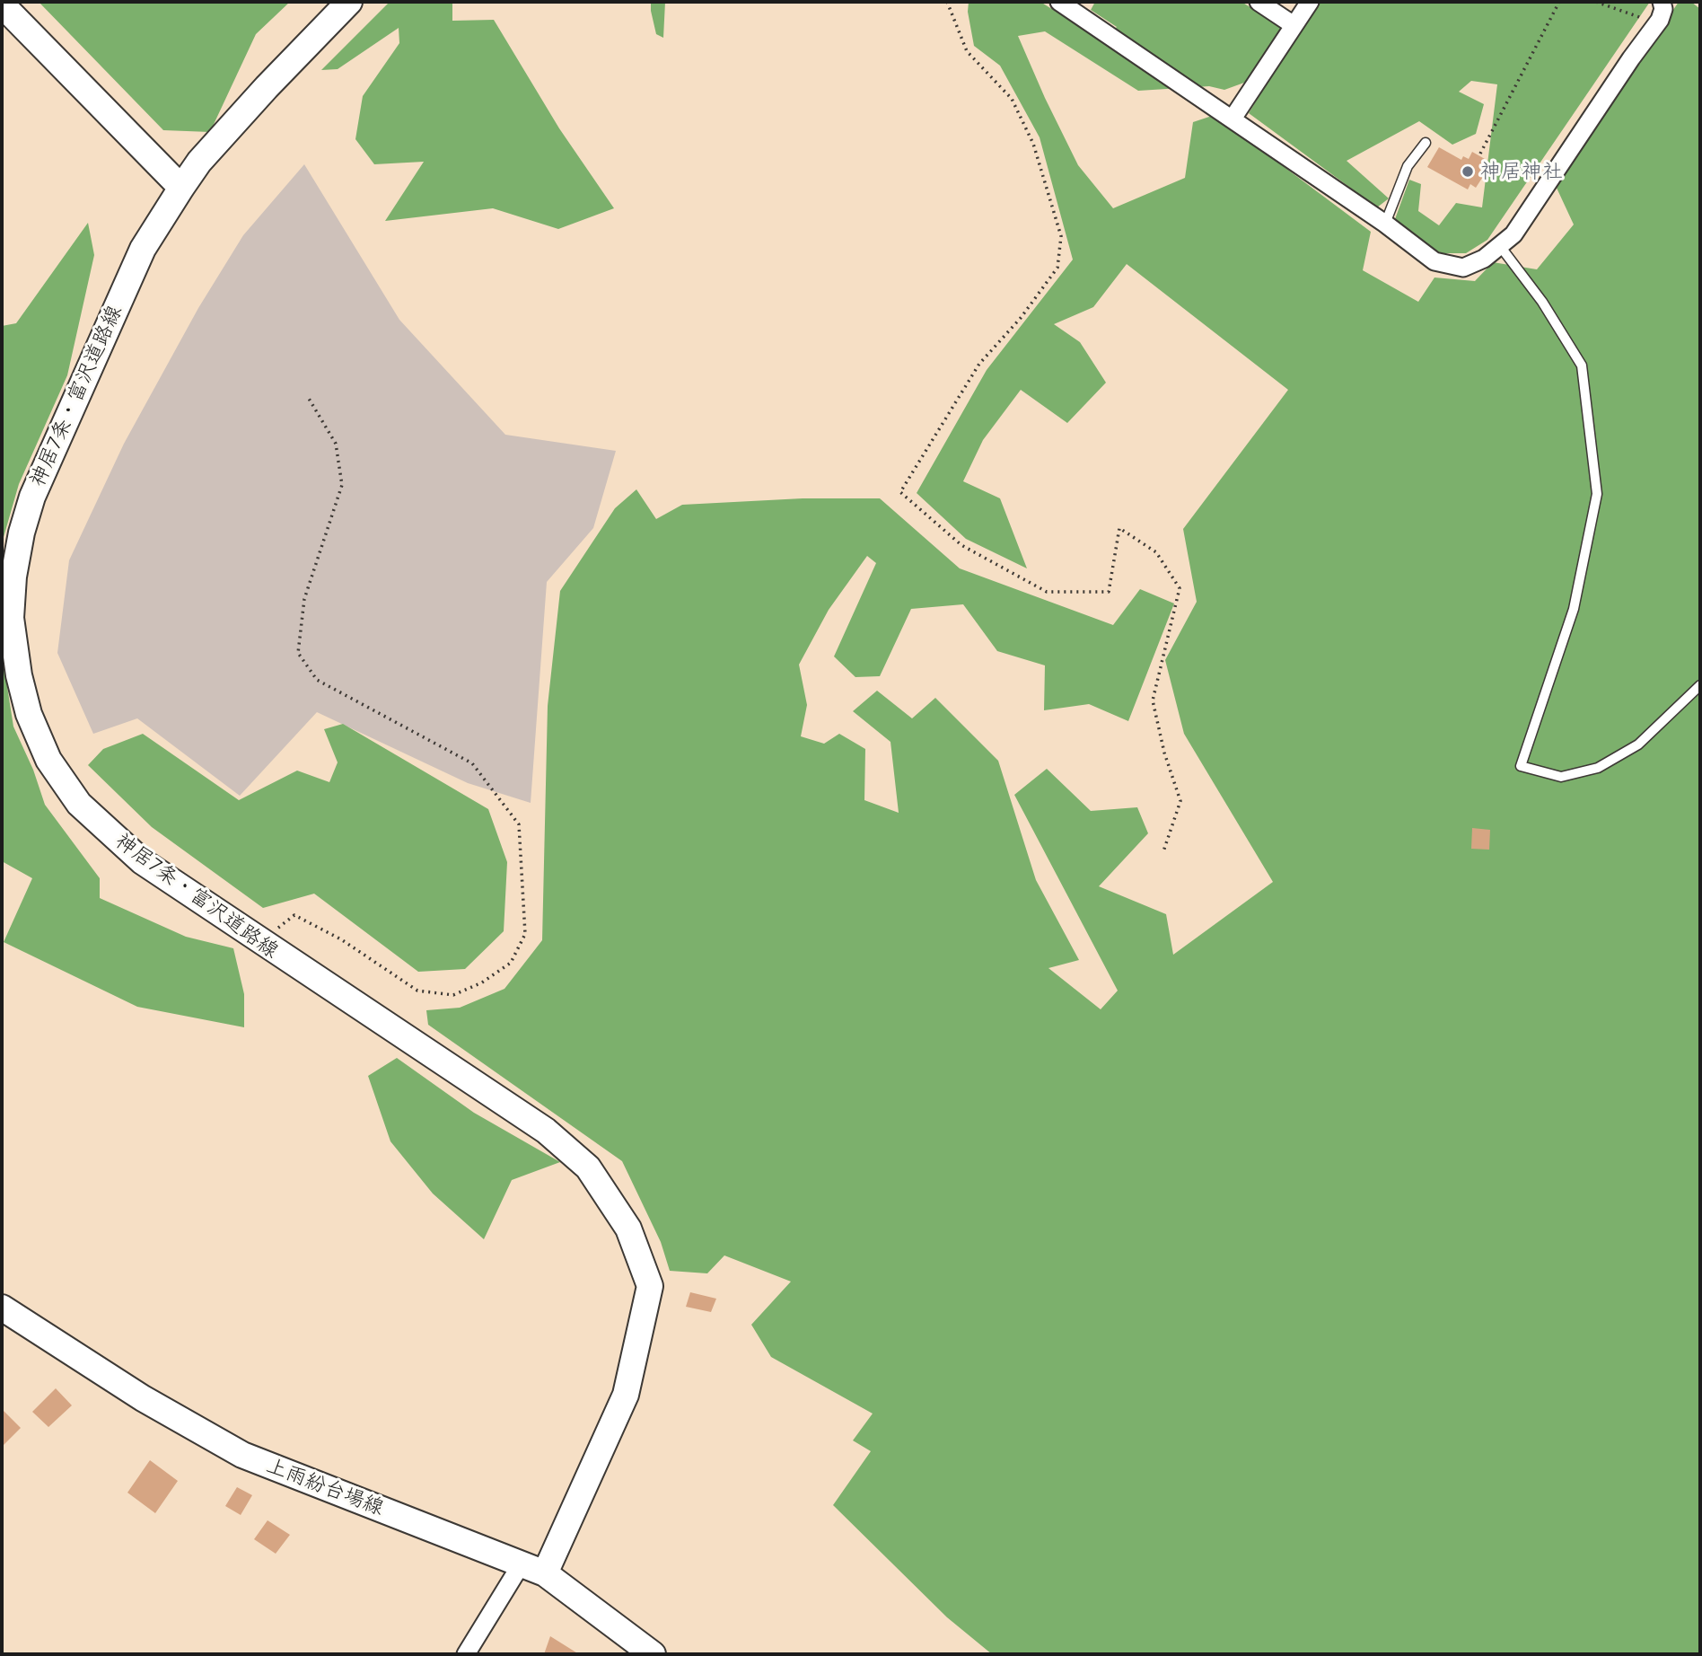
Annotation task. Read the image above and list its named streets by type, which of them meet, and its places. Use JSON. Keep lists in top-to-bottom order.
{
  "streets": {
    "street": ["神居7条・富沢道路線", "上雨紛台場線"]
  },
  "crossings": [
    ["神居7条・富沢道路線", "上雨紛台場線"]
  ],
  "places": ["神居神社"]
}
